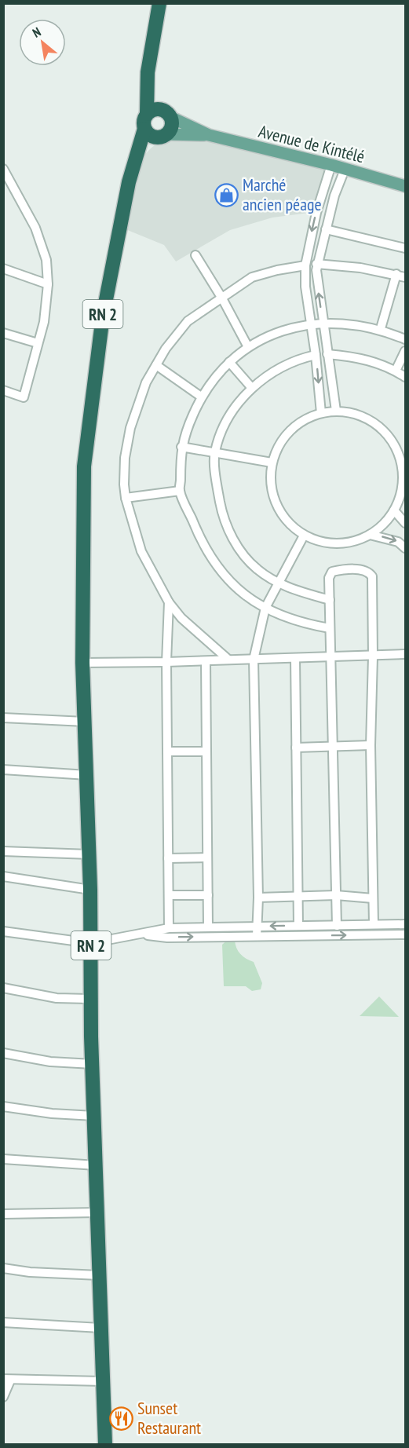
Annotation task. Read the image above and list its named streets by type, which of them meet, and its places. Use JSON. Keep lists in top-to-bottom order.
{
  "streets": {
    "highway": ["RN 2"],
    "main road": ["Avenue de Kintélé"]
  },
  "crossings": [
    ["Avenue de Kintélé", "RN 2"]
  ],
  "places": {
    "shop": ["Marché ancien péage"],
    "restaurant": ["Sunset Restaurant"]
  },
  "north": "top left"
}
